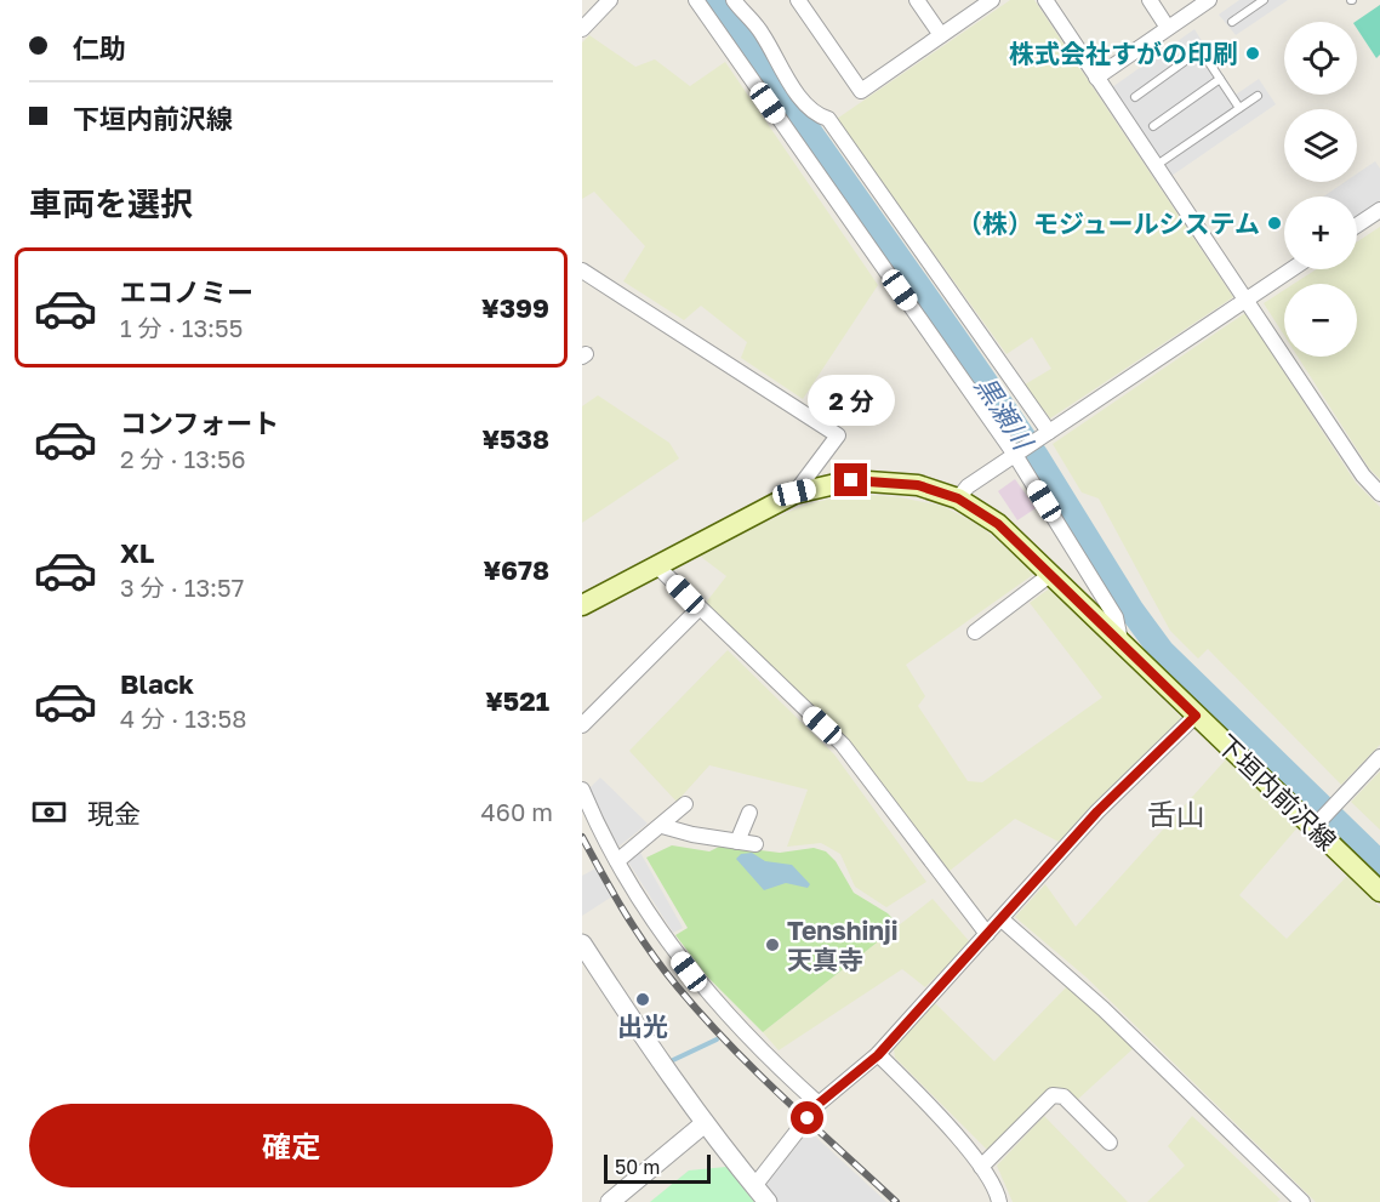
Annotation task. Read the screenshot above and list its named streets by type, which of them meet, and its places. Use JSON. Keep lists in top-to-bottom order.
{
  "streets": {
    "main road": ["下垣内前沢線"]
  },
  "districts": ["舌山"],
  "water": ["黒瀬川"],
  "places": [
    "株式会社すがの印刷",
    "（株）モジュールシステム",
    "Tenshinji 天真寺",
    "出光"
  ],
  "scale_bar": "50 m",
  "page": {
    "banner": ["仁助", "下垣内前沢線"],
    "map_buttons": ["+", "−"],
    "heading": "車両を選択",
    "list": [
      {
        "name": "エコノミー",
        "note": "1 分 · 13:55",
        "value": "¥399"
      },
      {
        "name": "コンフォート",
        "note": "2 分 · 13:56",
        "value": "¥538"
      },
      {
        "name": "XL",
        "note": "3 分 · 13:57",
        "value": "¥678"
      },
      {
        "name": "Black",
        "note": "4 分 · 13:58",
        "value": "¥521"
      }
    ],
    "bubble": "2 分",
    "pay": ["現金", "460 m"],
    "buttons": "確定",
    "scale": "50 m"
  }
}
